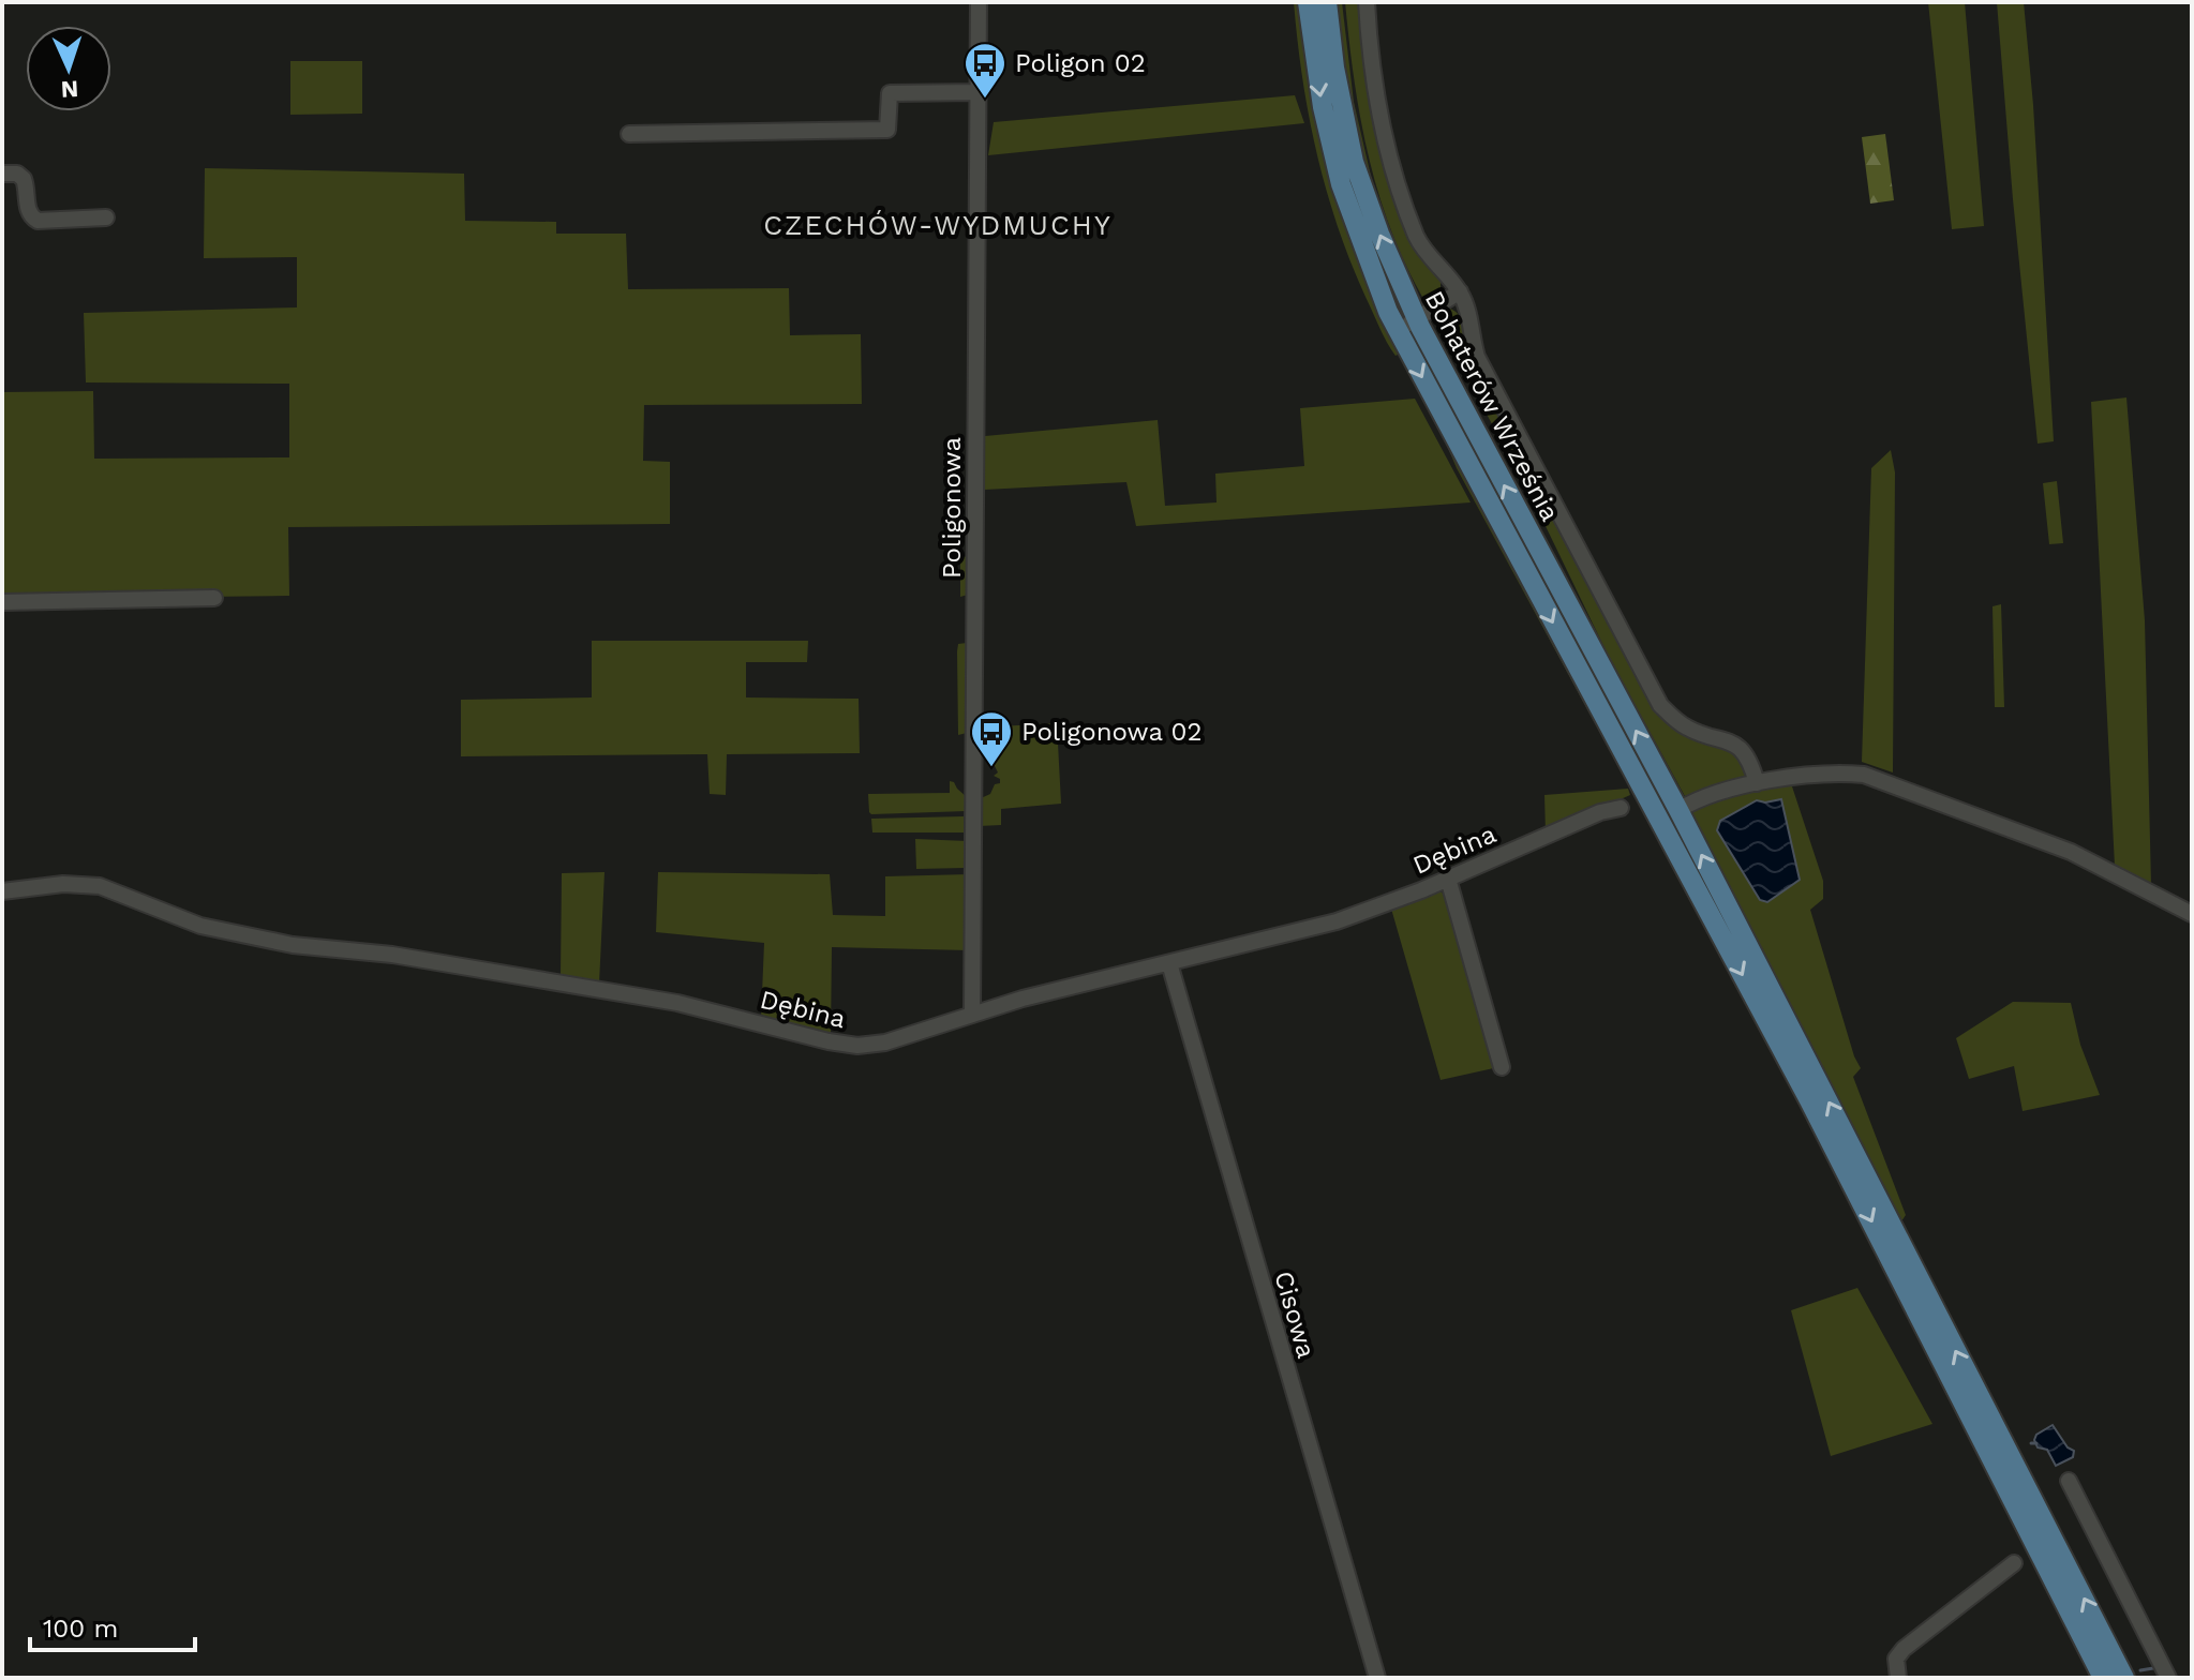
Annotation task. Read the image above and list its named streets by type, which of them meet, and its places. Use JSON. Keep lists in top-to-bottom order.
{
  "streets": {
    "main road": ["Bohaterów Września"],
    "street": ["Poligonowa", "Dębina", "Cisowa"]
  },
  "crossings": [
    ["Poligonowa", "Dębina"],
    ["Dębina", "Cisowa"]
  ],
  "districts": ["CZECHÓW-WYDMUCHY"],
  "places": {
    "bus stop": ["Poligon 02", "Poligonowa 02"]
  },
  "scale_bar": "100 m",
  "north": "bottom"
}
